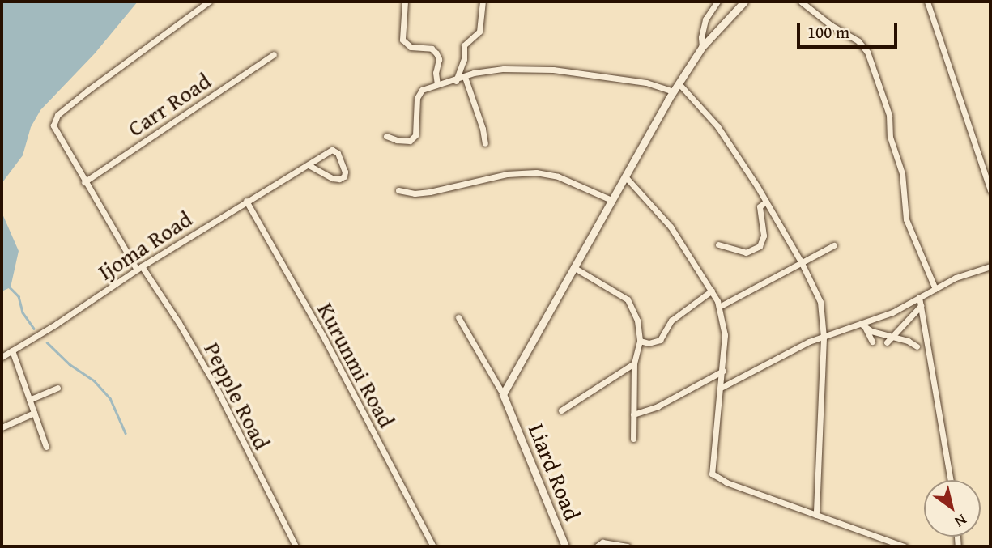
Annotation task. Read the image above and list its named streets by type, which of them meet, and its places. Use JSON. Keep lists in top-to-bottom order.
{
  "streets": {
    "street": [
      "Carr Road",
      "Ijoma Road",
      "Kurunmi Road",
      "Pepple Road",
      "Liard Road"
    ]
  },
  "crossings": [
    ["Carr Road", "Pepple Road"],
    ["Ijoma Road", "Kurunmi Road"],
    ["Ijoma Road", "Pepple Road"]
  ],
  "scale_bar": "100 m",
  "north": "bottom right"
}
